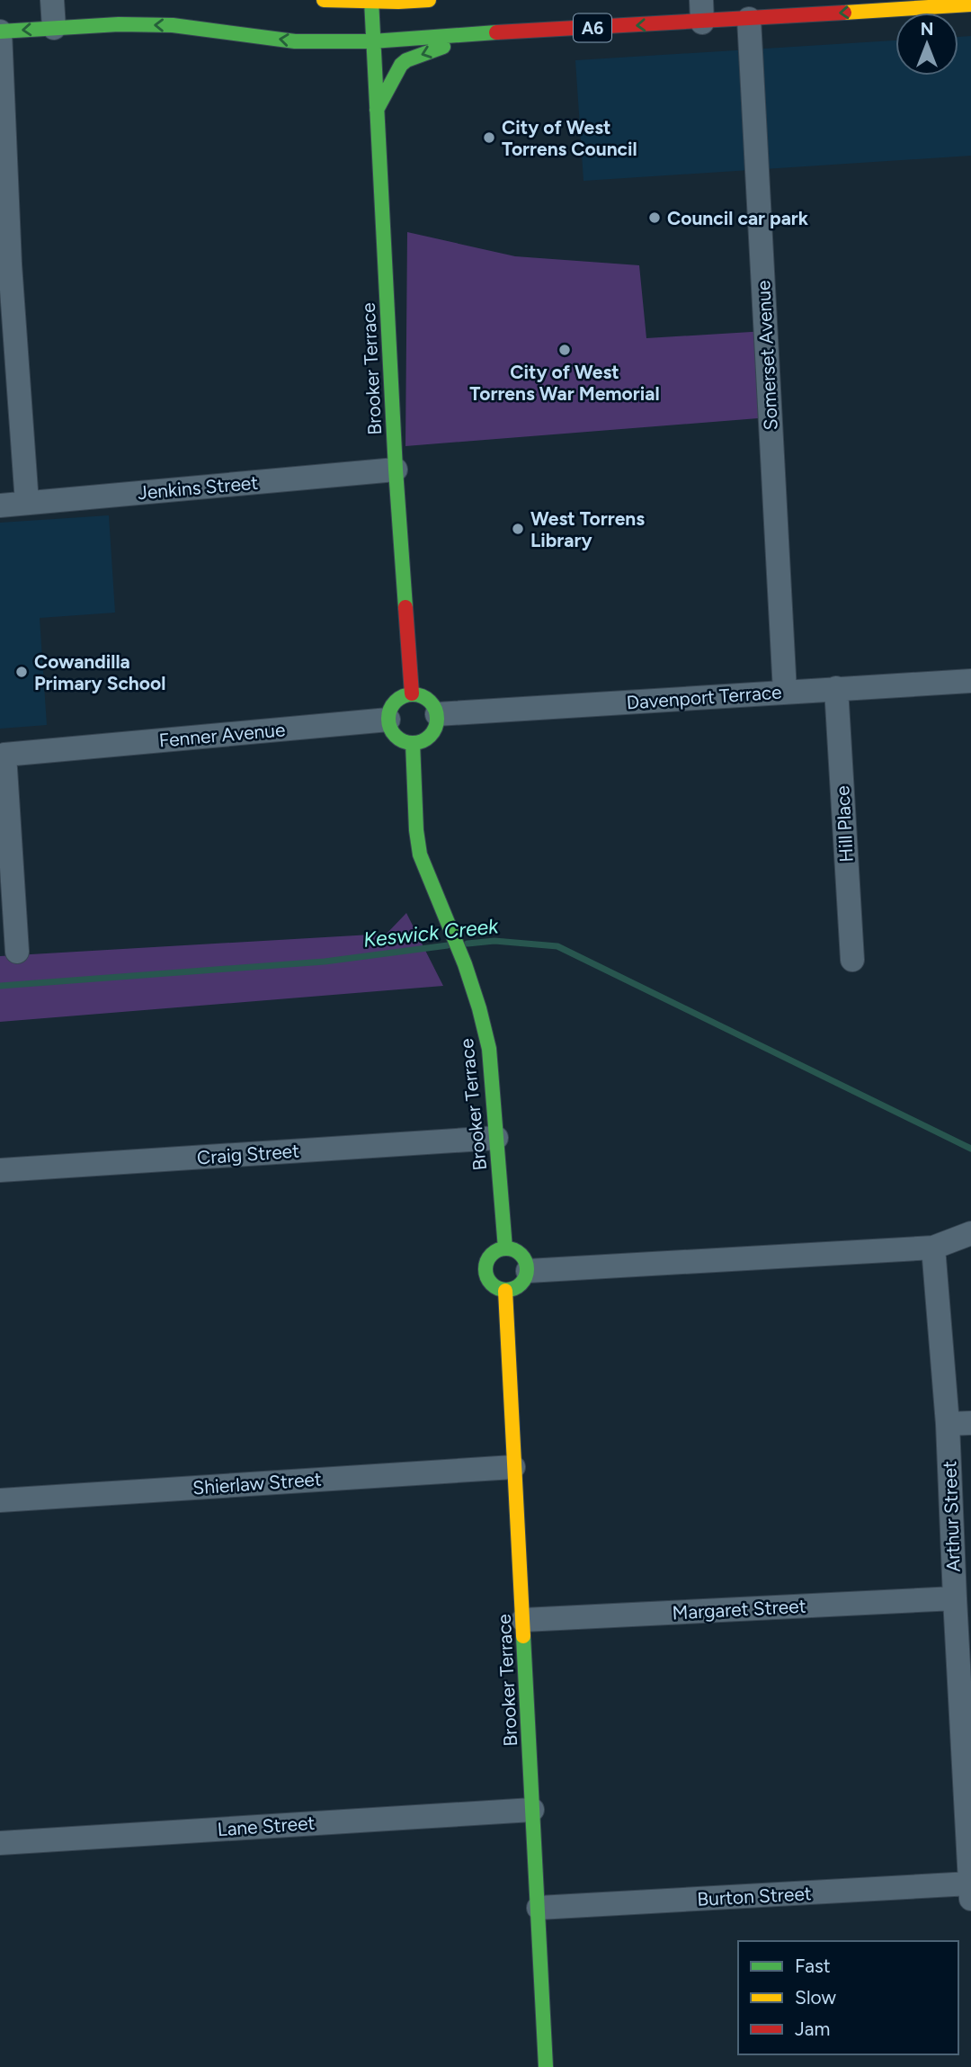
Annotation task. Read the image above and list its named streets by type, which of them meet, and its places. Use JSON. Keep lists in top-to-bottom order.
{
  "streets": {
    "street": [
      "A6",
      "Somerset Avenue",
      "Brooker Terrace",
      "Jenkins Street",
      "Davenport Terrace",
      "Fenner Avenue",
      "Hill Place",
      "Craig Street",
      "Shierlaw Street",
      "Arthur Street",
      "Margaret Street",
      "Lane Street",
      "Burton Street"
    ]
  },
  "crossings": [
    ["A6", "Somerset Avenue"],
    ["A6", "Brooker Terrace"],
    ["Somerset Avenue", "Davenport Terrace"],
    ["Brooker Terrace", "Jenkins Street"],
    ["Brooker Terrace", "Davenport Terrace"],
    ["Brooker Terrace", "Fenner Avenue"],
    ["Brooker Terrace", "Craig Street"],
    ["Brooker Terrace", "Shierlaw Street"],
    ["Brooker Terrace", "Margaret Street"],
    ["Brooker Terrace", "Lane Street"],
    ["Brooker Terrace", "Burton Street"],
    ["Davenport Terrace", "Fenner Avenue"],
    ["Davenport Terrace", "Hill Place"],
    ["Arthur Street", "Margaret Street"],
    ["Arthur Street", "Burton Street"]
  ],
  "water": ["Keswick Creek"],
  "places": [
    "City of West Torrens Council",
    "Council car park",
    "City of West Torrens War Memorial",
    "West Torrens Library",
    "Cowandilla Primary School"
  ],
  "legend": ["Fast", "Slow", "Jam"],
  "north": "top"
}
